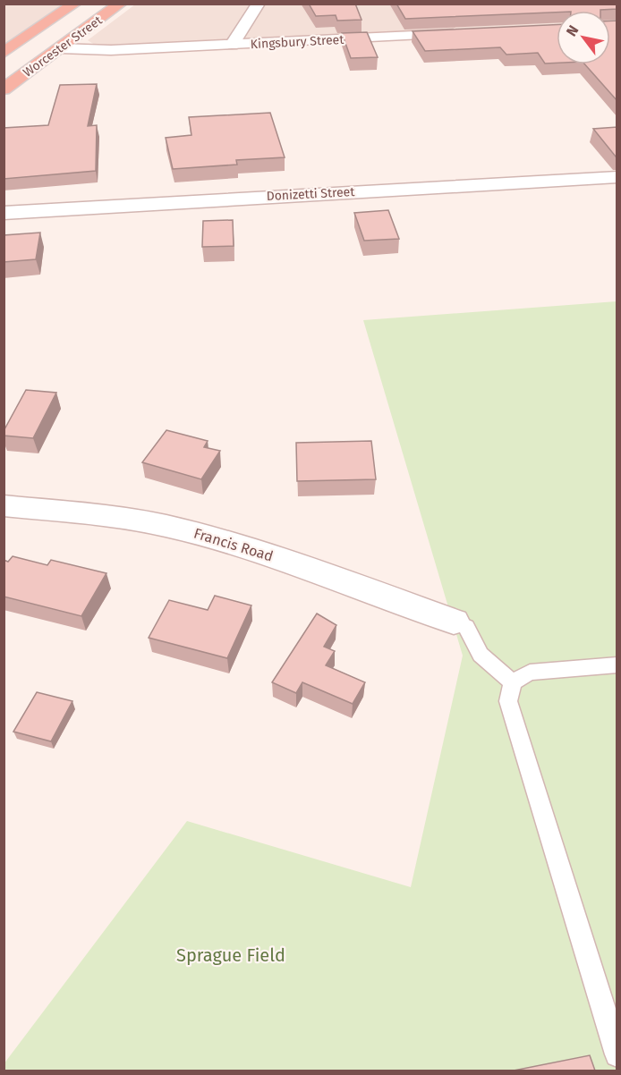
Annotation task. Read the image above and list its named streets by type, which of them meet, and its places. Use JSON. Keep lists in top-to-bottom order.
{
  "streets": {
    "highway": ["Worcester Street"],
    "street": ["Kingsbury Street", "Donizetti Street", "Francis Road"]
  },
  "crossings": [
    ["Kingsbury Street", "Worcester Street"]
  ],
  "parks": ["Sprague Field"],
  "north": "top left"
}
